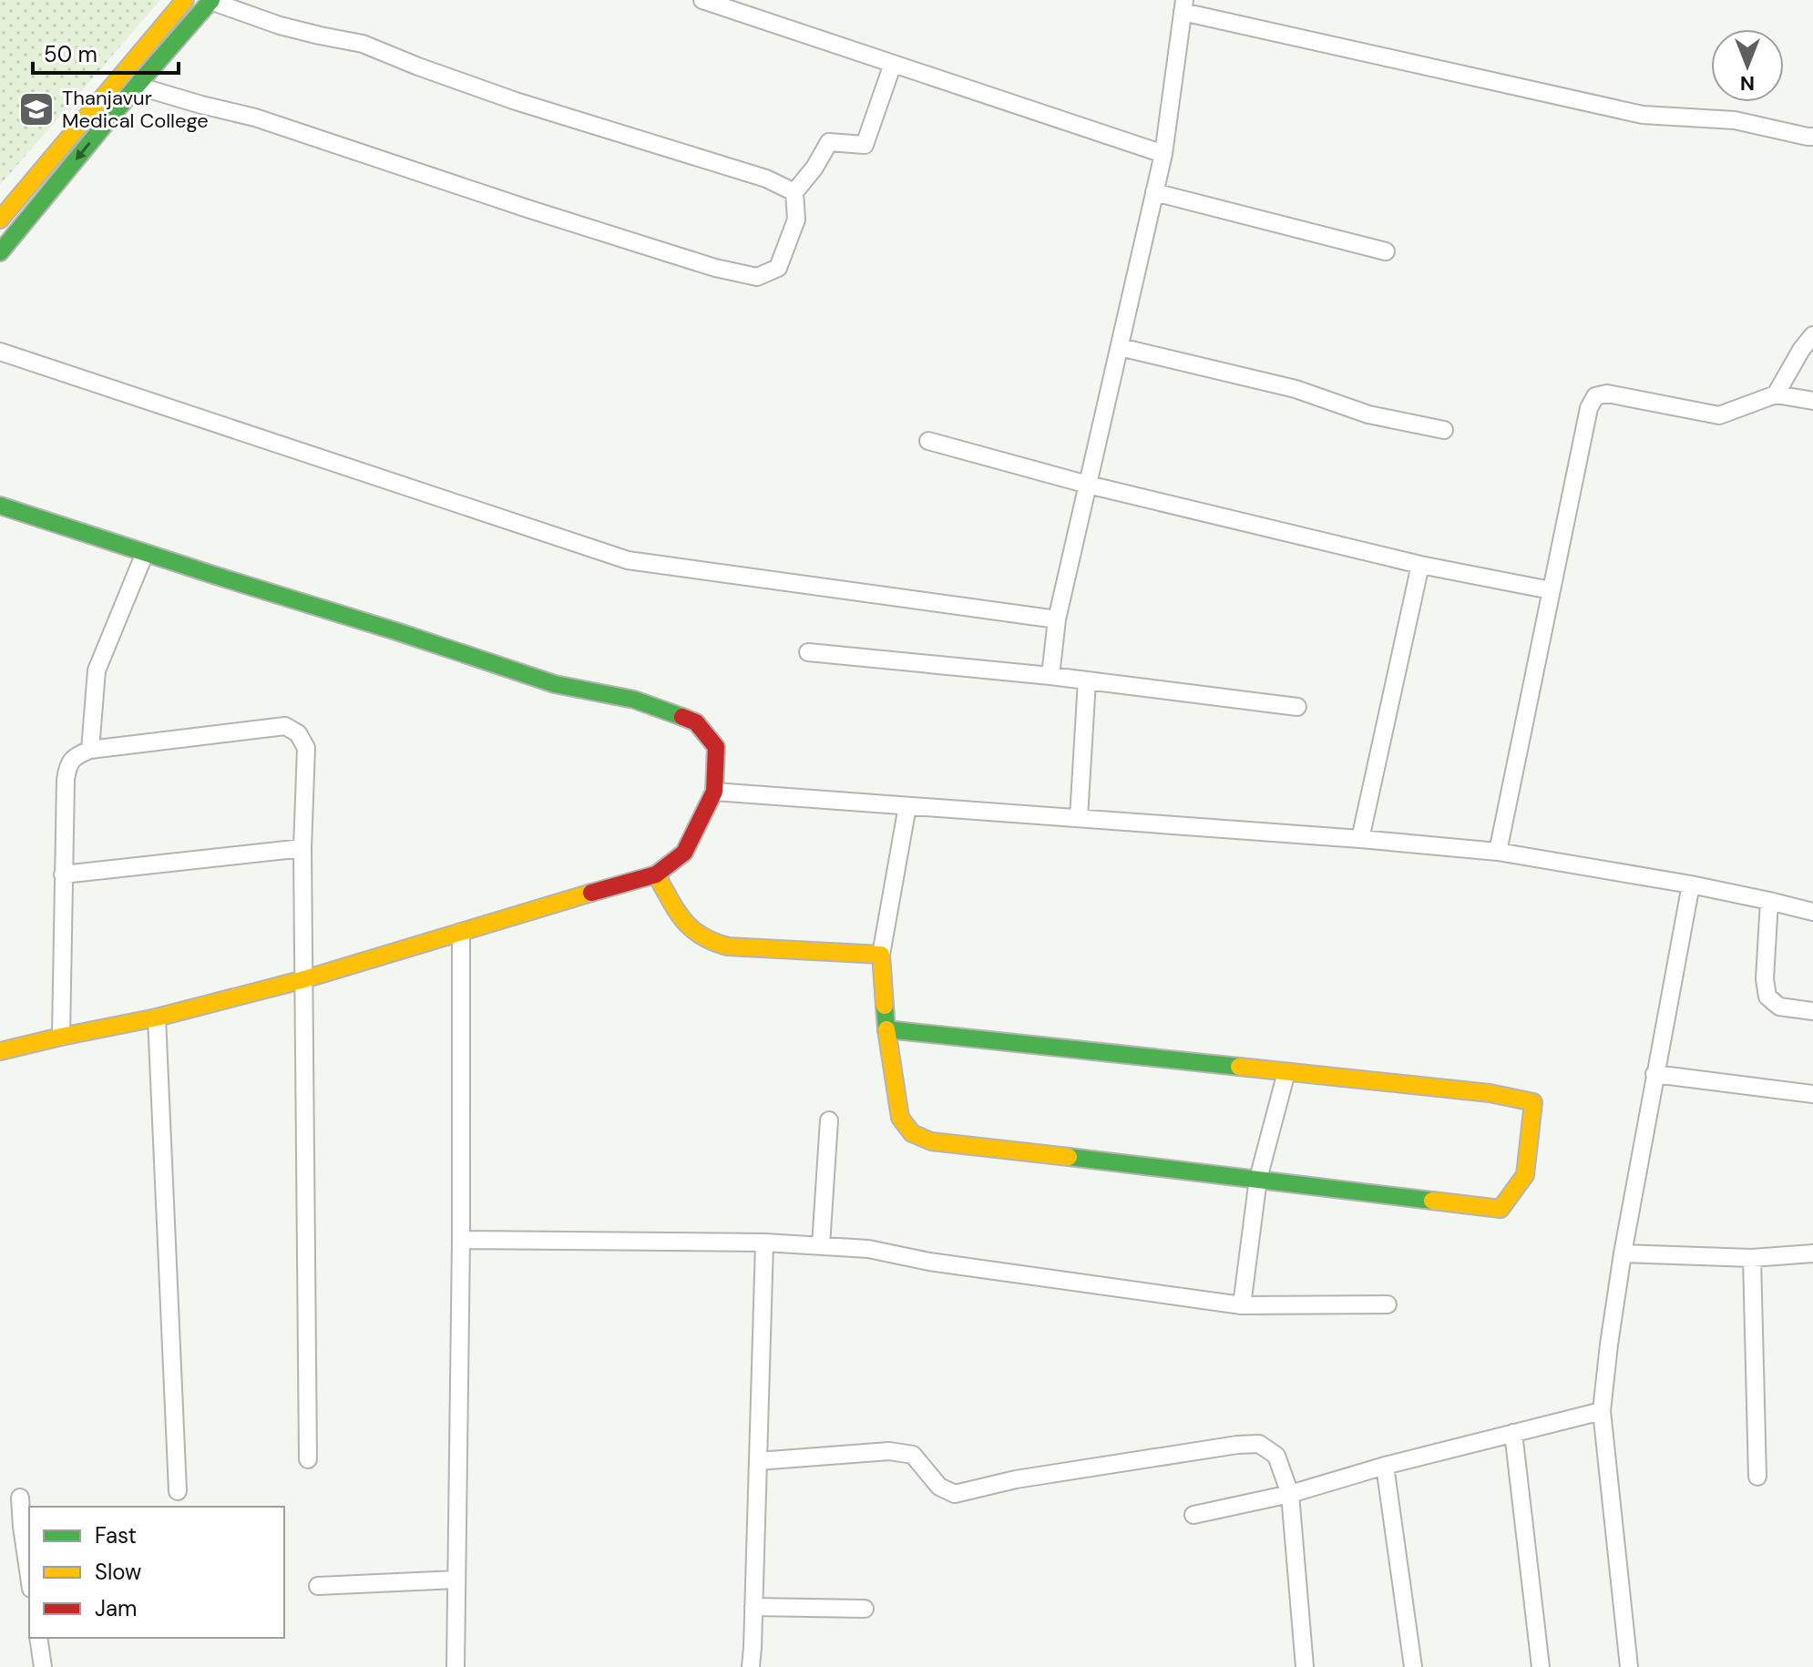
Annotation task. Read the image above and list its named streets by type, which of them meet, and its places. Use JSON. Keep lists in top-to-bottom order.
{
  "places": {
    "school or university": ["Thanjavur Medical College"]
  },
  "legend": ["Fast", "Slow", "Jam"],
  "scale_bar": "50 m",
  "north": "bottom"
}
